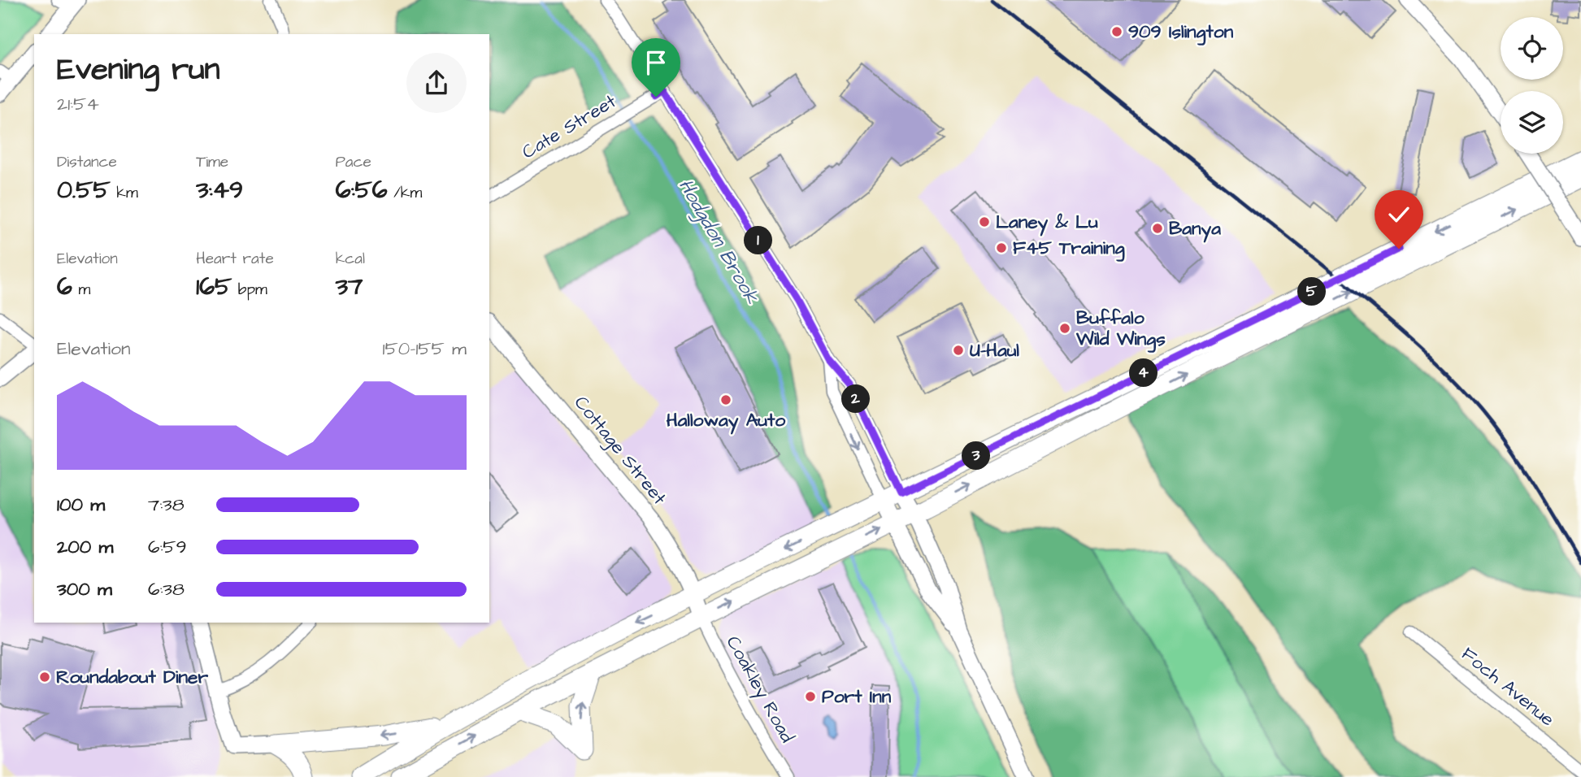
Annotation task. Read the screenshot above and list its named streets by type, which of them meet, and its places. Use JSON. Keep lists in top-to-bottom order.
{
  "streets": {
    "street": [
      "Cate Street",
      "Cottage Street",
      "Foch Avenue",
      "Coakley Road"
    ]
  },
  "crossings": [
    ["Cottage Street", "Coakley Road"]
  ],
  "water": ["Hodgdon Brook"],
  "places": [
    "909 Islington",
    "Laney & Lu",
    "Banya",
    "F45 Training",
    "Buffalo Wild Wings",
    "U-Haul",
    "Halloway Auto",
    "Roundabout Diner",
    "Port Inn"
  ],
  "page": {
    "heading": ["Evening run", "21:54"],
    "stats": [
      ["Distance", "0.55 km"],
      ["Time", "3:49"],
      ["Pace", "6:56 /km"],
      ["Elevation", "6 m"],
      ["Heart rate", "165 bpm"],
      ["kcal", "37"]
    ],
    "pins": [
      "1",
      "5",
      "4",
      "2",
      "3"
    ],
    "chart": ["Elevation", "150–155 m"],
    "list": [
      {
        "name": "100 m",
        "note": "7:38"
      },
      {
        "name": "200 m",
        "note": "6:59"
      },
      {
        "name": "300 m",
        "note": "6:38"
      }
    ]
  }
}
